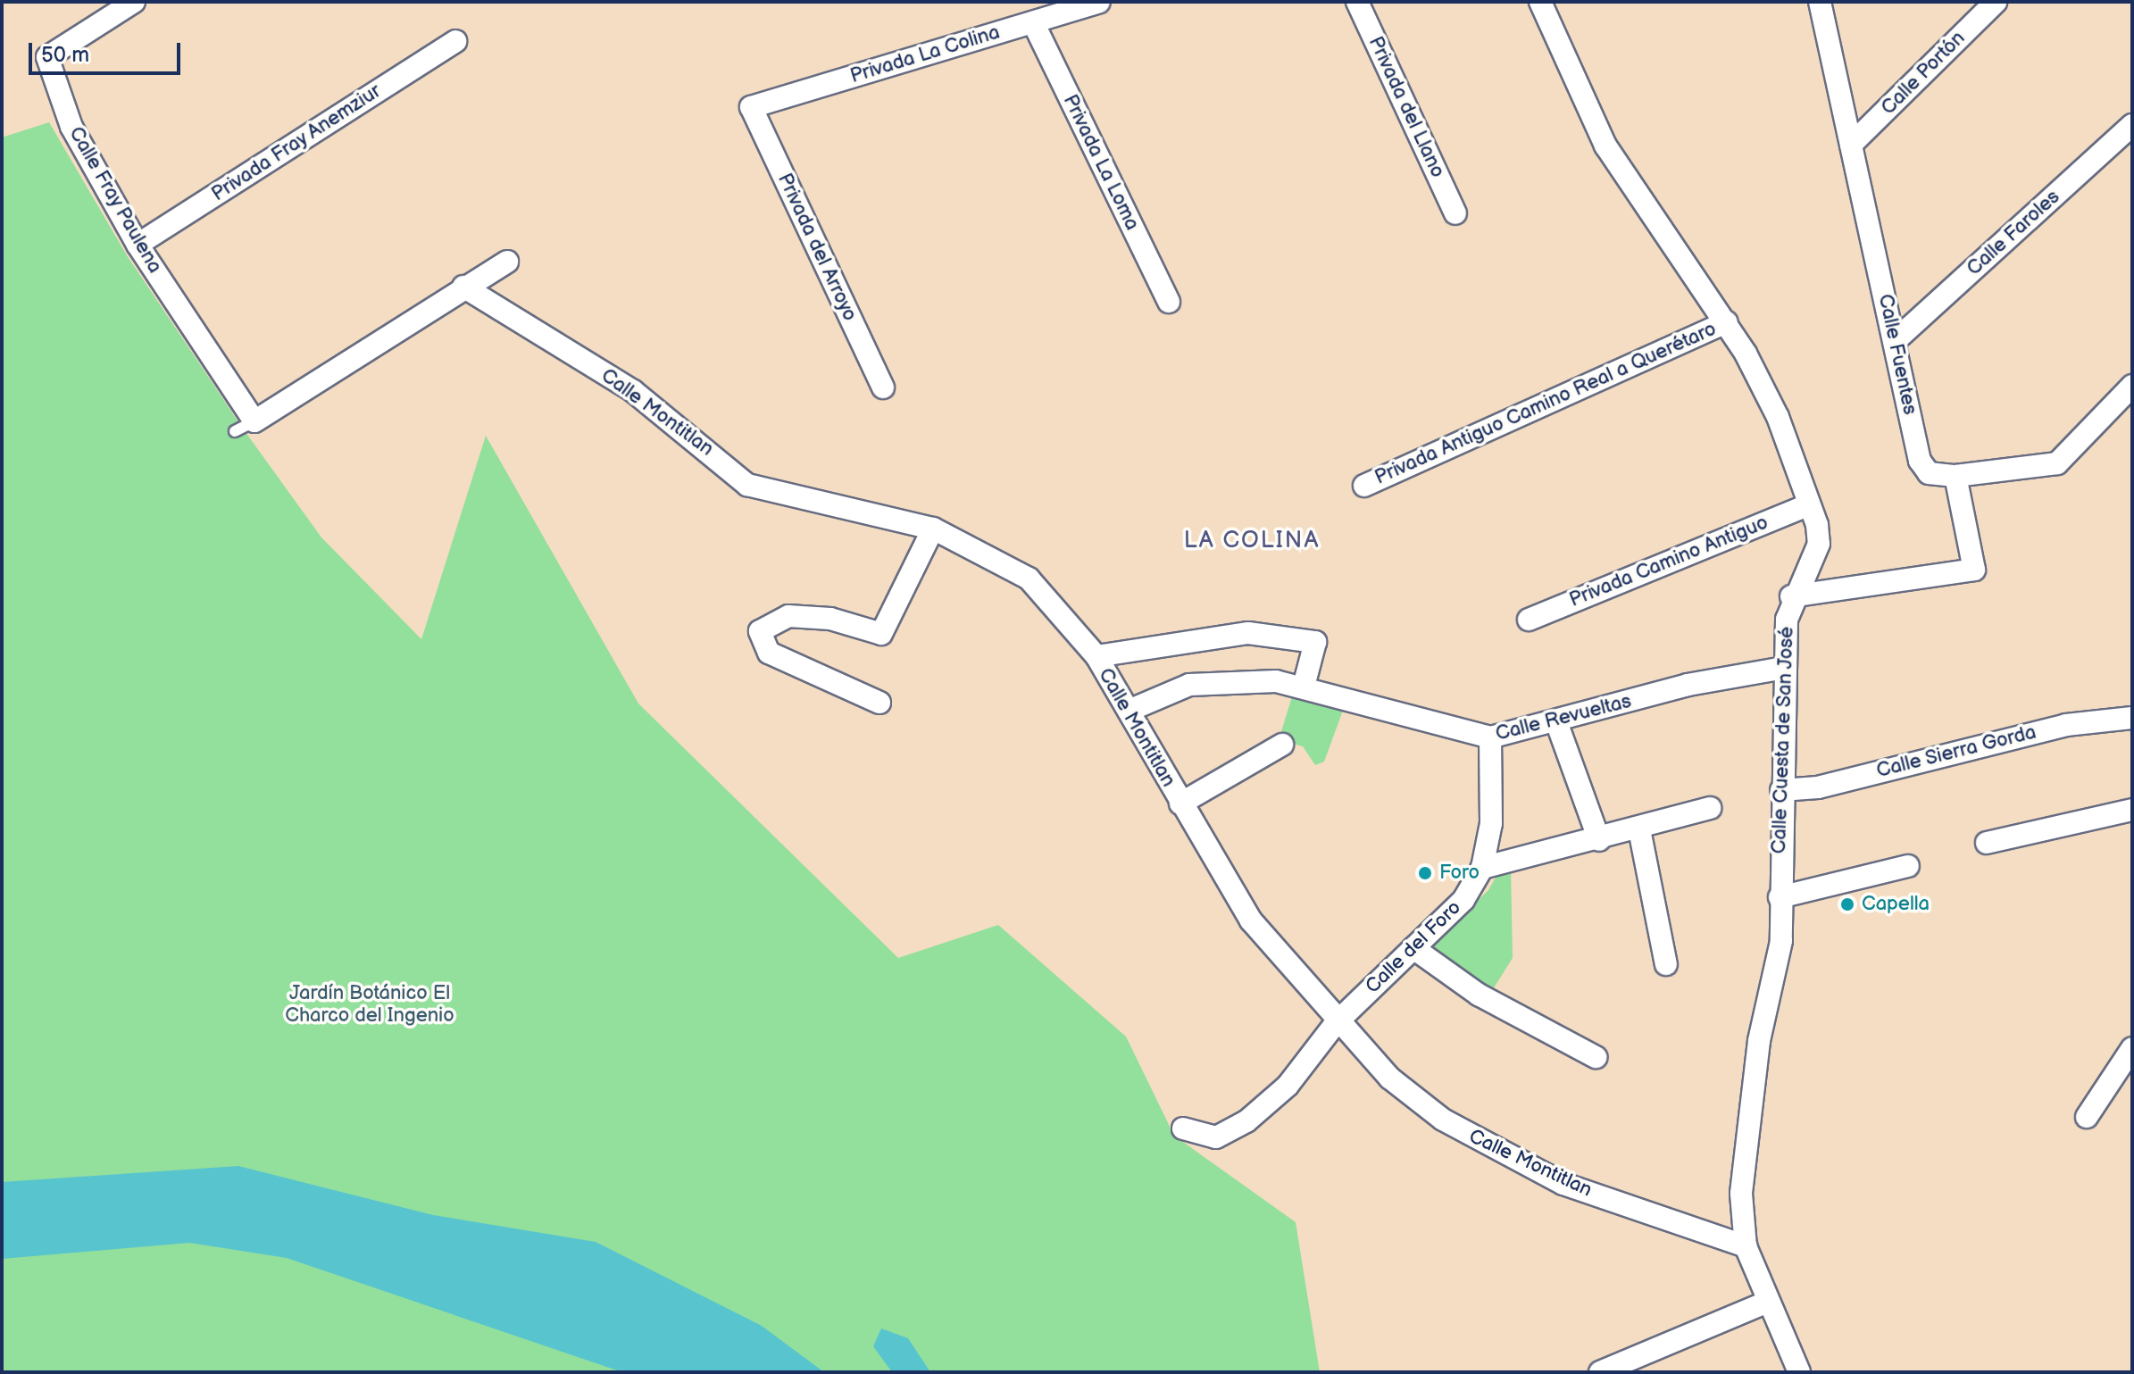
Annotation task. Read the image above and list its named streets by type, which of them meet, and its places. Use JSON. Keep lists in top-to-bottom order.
{
  "streets": {
    "street": [
      "Privada La Colina",
      "Calle Portón",
      "Privada del Llano",
      "Privada Fray Anemziur",
      "Privada La Loma",
      "Calle Fray Paulena",
      "Calle Faroles",
      "Privada del Arroyo",
      "Calle Fuentes",
      "Privada Antiguo Camino Real a Querétaro",
      "Calle Montitlan",
      "Privada Camino Antiguo",
      "Calle Revueltas",
      "Calle Cuesta de San José",
      "Calle Sierra Gorda",
      "Calle del Foro"
    ]
  },
  "crossings": [
    ["Privada La Colina", "Privada La Loma"],
    ["Privada La Colina", "Privada del Arroyo"],
    ["Calle Portón", "Calle Fuentes"],
    ["Privada Fray Anemziur", "Calle Fray Paulena"],
    ["Calle Faroles", "Calle Fuentes"],
    ["Privada Antiguo Camino Real a Querétaro", "Calle Cuesta de San José"],
    ["Calle Montitlan", "Calle Revueltas"],
    ["Calle Montitlan", "Calle Cuesta de San José"],
    ["Calle Montitlan", "Calle del Foro"],
    ["Privada Camino Antiguo", "Calle Cuesta de San José"],
    ["Calle Revueltas", "Calle Cuesta de San José"],
    ["Calle Revueltas", "Calle del Foro"],
    ["Calle Cuesta de San José", "Calle Sierra Gorda"]
  ],
  "districts": ["LA COLINA"],
  "parks": ["Jardín Botánico El Charco del Ingenio"],
  "places": ["Foro", "Capella"],
  "scale_bar": "50 m"
}
